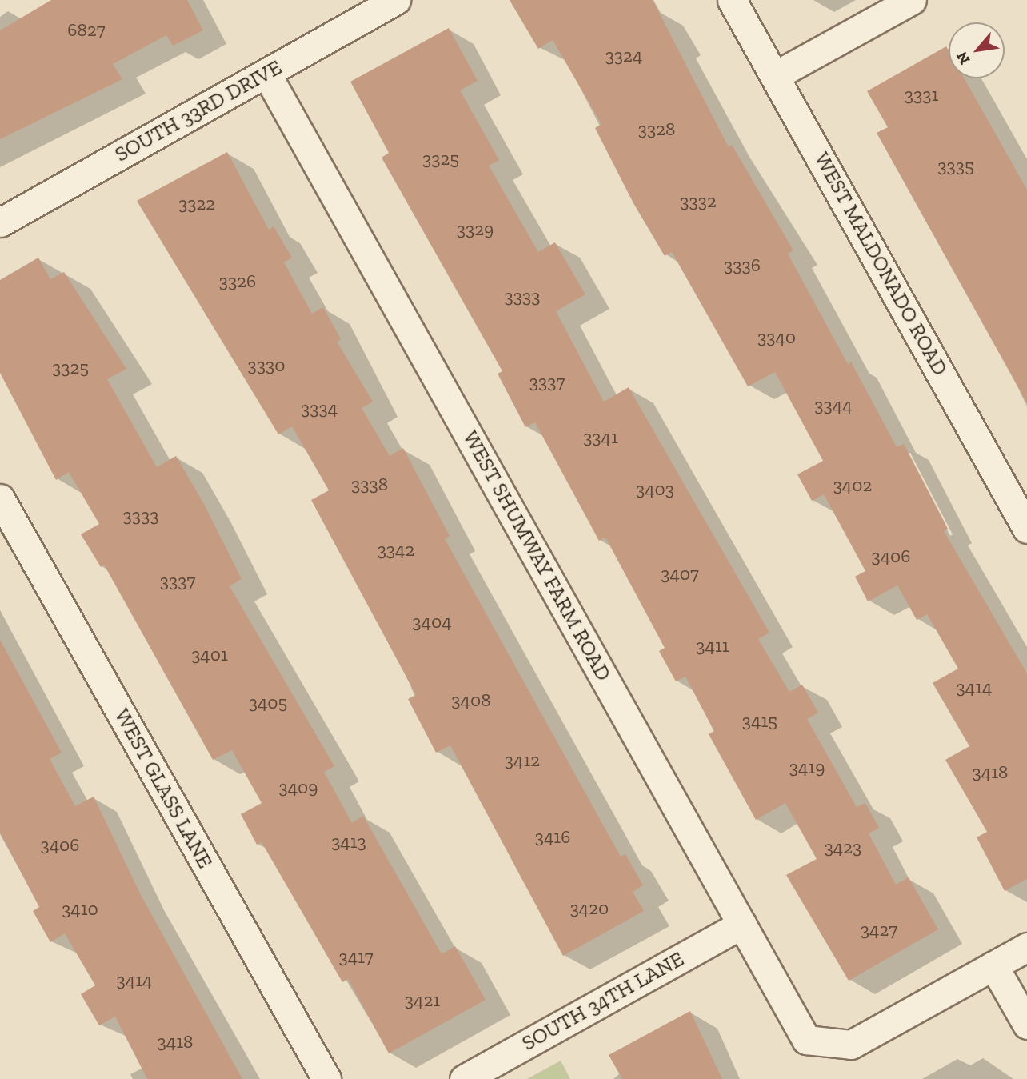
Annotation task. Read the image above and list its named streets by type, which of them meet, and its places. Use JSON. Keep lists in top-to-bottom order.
{
  "streets": {
    "street": [
      "SOUTH 33RD DRIVE",
      "WEST MALDONADO ROAD",
      "WEST SHUMWAY FARM ROAD",
      "WEST GLASS LANE",
      "SOUTH 34TH LANE"
    ]
  },
  "crossings": [
    ["SOUTH 33RD DRIVE", "WEST SHUMWAY FARM ROAD"],
    ["WEST SHUMWAY FARM ROAD", "SOUTH 34TH LANE"]
  ],
  "house_numbers": [
    "6827",
    "3324",
    "3331",
    "3328",
    "3325",
    "3335",
    "3332",
    "3322",
    "3329",
    "3336",
    "3326",
    "3333",
    "3340",
    "3330",
    "3325",
    "3337",
    "3344",
    "3334",
    "3341",
    "3338",
    "3402",
    "3403",
    "3333",
    "3342",
    "3406",
    "3407",
    "3337",
    "3404",
    "3411",
    "3401",
    "3414",
    "3408",
    "3405",
    "3415",
    "3412",
    "3419",
    "3418",
    "3409",
    "3416",
    "3413",
    "3406",
    "3423",
    "3420",
    "3410",
    "3427",
    "3417",
    "3414",
    "3421",
    "3418"
  ],
  "north": "bottom left"
}
